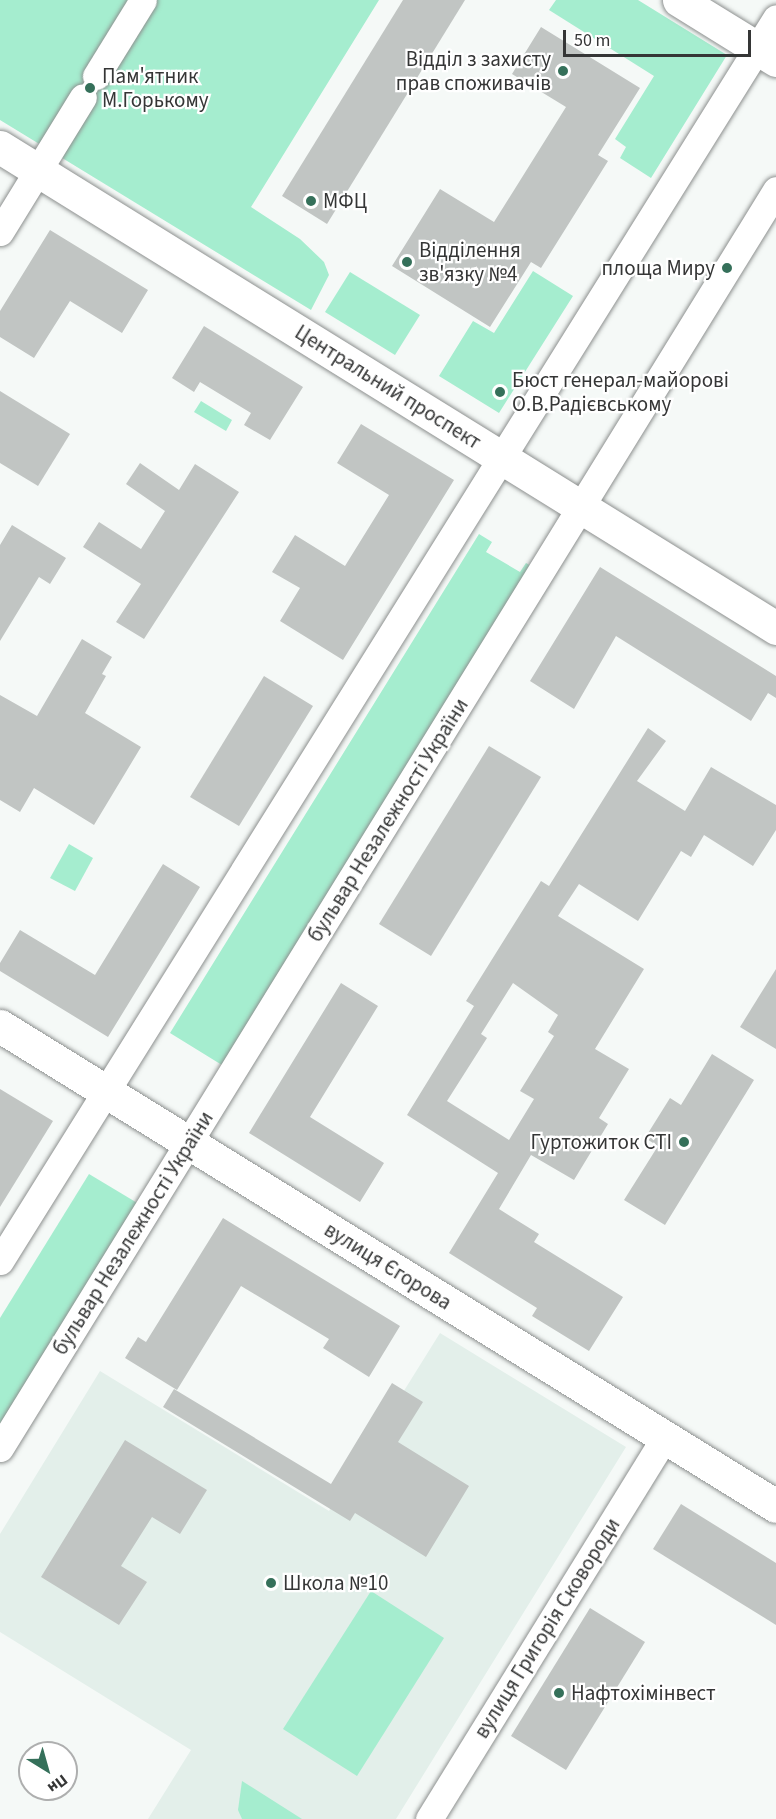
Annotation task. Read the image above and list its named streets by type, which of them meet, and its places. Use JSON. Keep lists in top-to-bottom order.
{
  "streets": {
    "street": [
      "Центральний проспект",
      "бульвар Незалежності України",
      "вулиця Єгорова",
      "вулиця Григорія Сковороди"
    ]
  },
  "crossings": [
    ["Центральний проспект", "бульвар Незалежності України"],
    ["бульвар Незалежності України", "вулиця Єгорова"],
    ["вулиця Єгорова", "вулиця Григорія Сковороди"]
  ],
  "places": [
    "Відділ з захисту прав споживачів",
    "Пам'ятник М.Горькому",
    "МФЦ",
    "Відділення зв'язку №4",
    "площа Миру",
    "Бюст генерал-майорові О.В.Радієвському",
    "Гуртожиток СТІ",
    "Школа №10",
    "Нафтохімінвест"
  ],
  "scale_bar": "50 m",
  "north": "bottom right"
}
